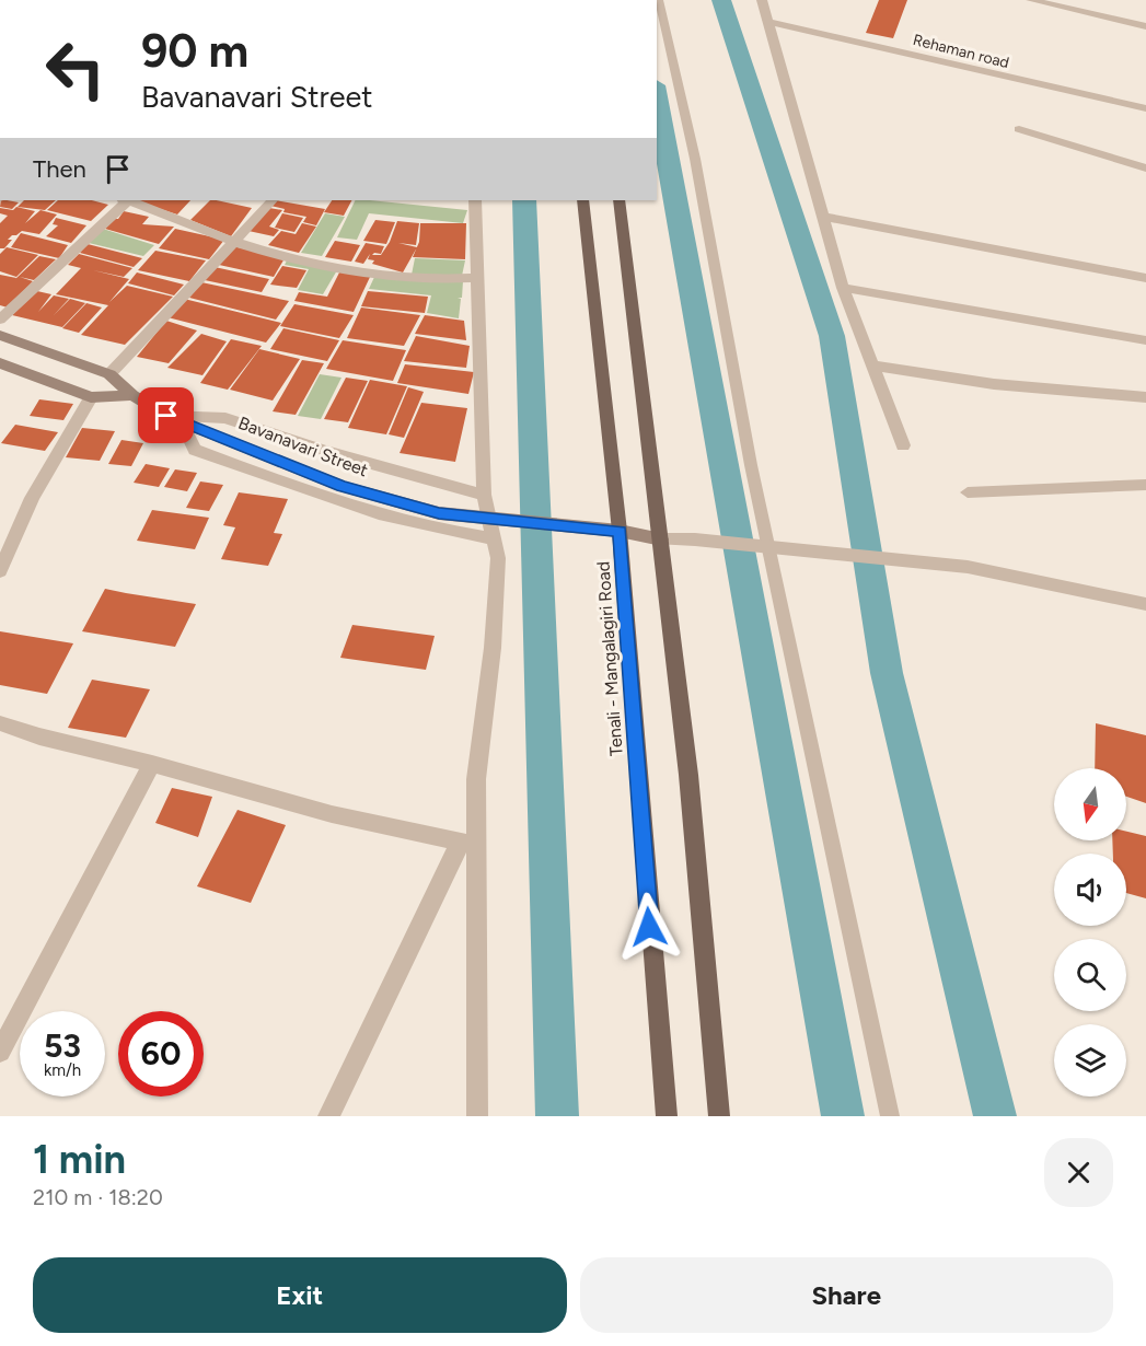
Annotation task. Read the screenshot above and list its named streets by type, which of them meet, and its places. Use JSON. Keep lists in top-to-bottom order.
{
  "streets": {
    "main road": ["Bavanavari Street", "Tenali - Mangalagiri Road"],
    "street": ["Rehaman road"]
  },
  "crossings": [
    ["Bavanavari Street", "Tenali - Mangalagiri Road"]
  ],
  "north": "bottom",
  "page": {
    "turn": ["90 m", "Bavanavari Street"],
    "then": "Then",
    "speed": "53 km/h",
    "limit": "60",
    "heading": ["1 min", "210 m · 18:20"],
    "buttons": ["Exit", "Share"]
  }
}
